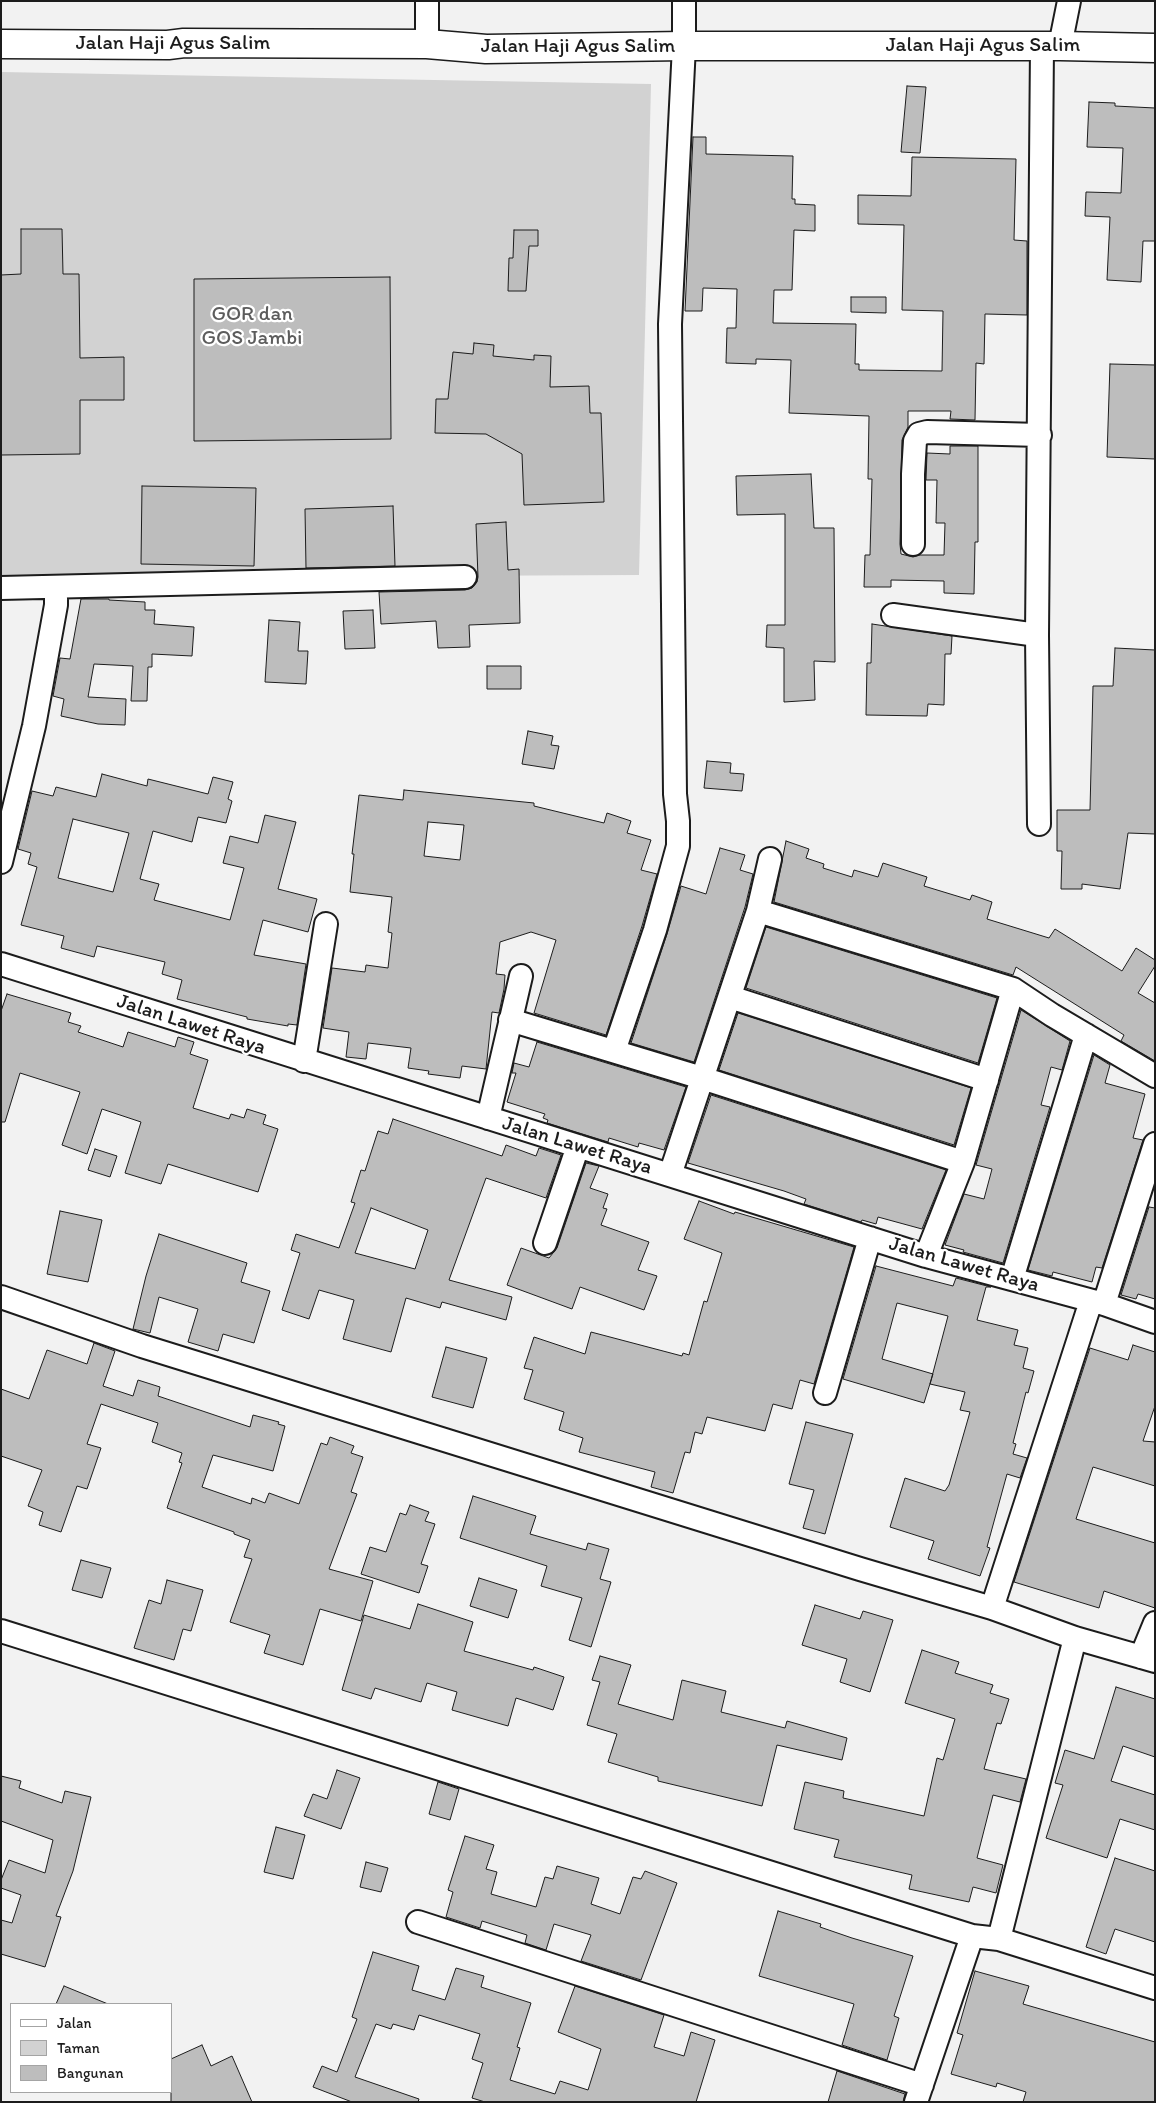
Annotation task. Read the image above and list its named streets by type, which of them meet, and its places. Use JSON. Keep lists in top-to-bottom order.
{
  "streets": {
    "main road": ["Jalan Haji Agus Salim"],
    "street": ["Jalan Lawet Raya"]
  },
  "parks": ["GOR dan GOS Jambi"],
  "legend": ["Jalan", "Taman", "Bangunan"]
}
